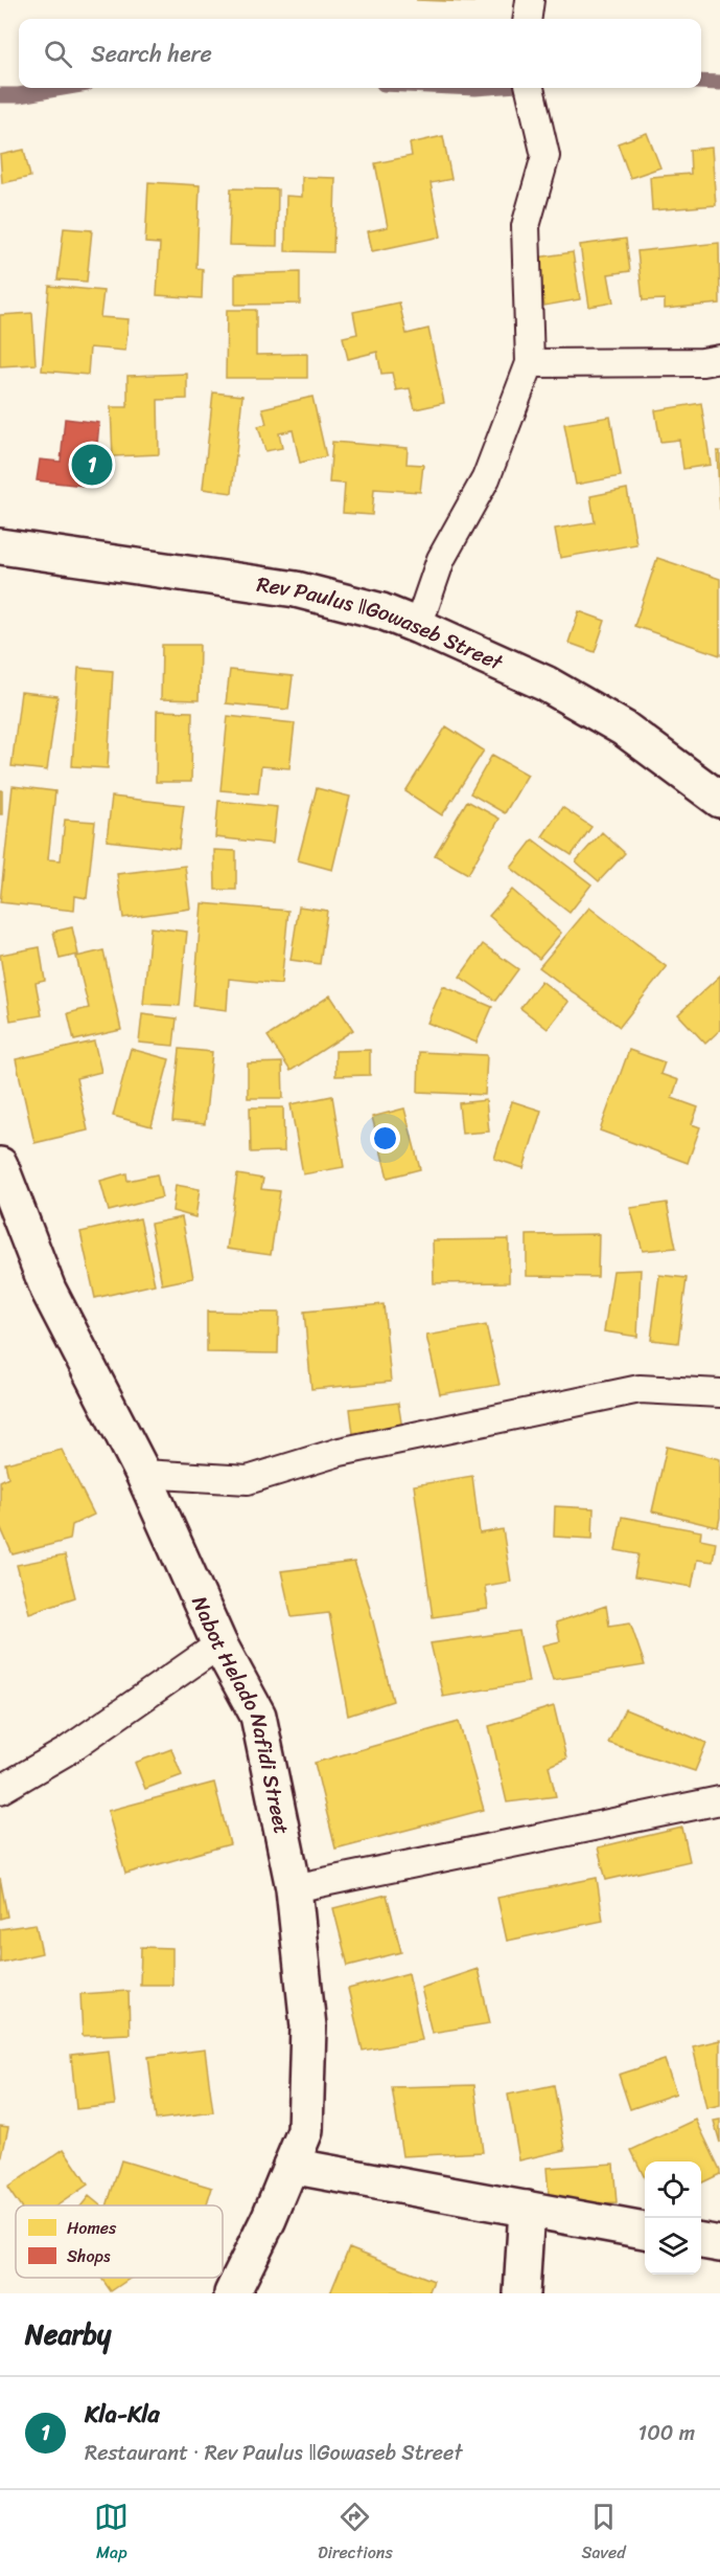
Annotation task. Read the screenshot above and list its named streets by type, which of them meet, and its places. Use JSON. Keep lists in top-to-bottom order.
{
  "streets": {
    "street": ["Rev Paulus ǁGowaseb Street", "Nabot Helado Nafidi Street"]
  },
  "legend": ["Homes", "Shops"],
  "page": {
    "search": "Search here",
    "pins": "1",
    "heading": "Nearby",
    "list": [
      {
        "mark": "1",
        "name": "Kla-Kla",
        "note": "Restaurant · Rev Paulus ǁGowaseb Street",
        "value": "100 m"
      }
    ],
    "nav": ["Map", "Directions", "Saved"]
  }
}
